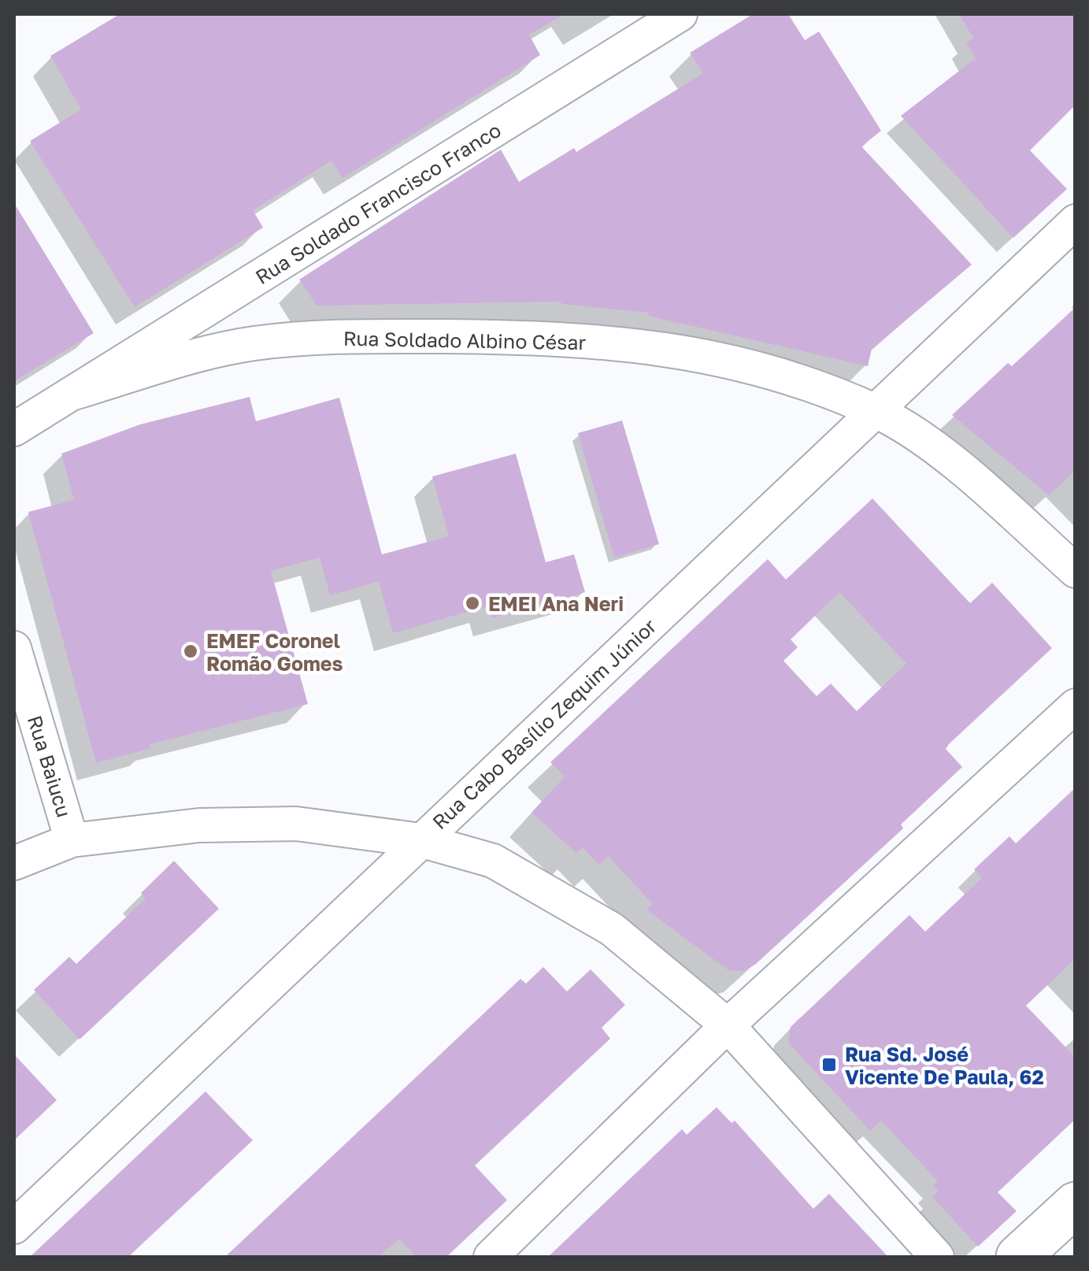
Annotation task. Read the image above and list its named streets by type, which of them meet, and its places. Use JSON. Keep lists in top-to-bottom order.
{
  "streets": {
    "street": [
      "Rua Soldado Francisco Franco",
      "Rua Soldado Albino César",
      "Rua Cabo Basílio Zequim Júnior",
      "Rua Baiucu"
    ]
  },
  "crossings": [
    ["Rua Soldado Francisco Franco", "Rua Soldado Albino César"],
    ["Rua Soldado Albino César", "Rua Cabo Basílio Zequim Júnior"]
  ],
  "places": {
    "other": ["EMEI Ana Neri", "EMEF Coronel Romão Gomes"],
    "transit": ["Rua Sd. José Vicente De Paula, 62"]
  }
}
